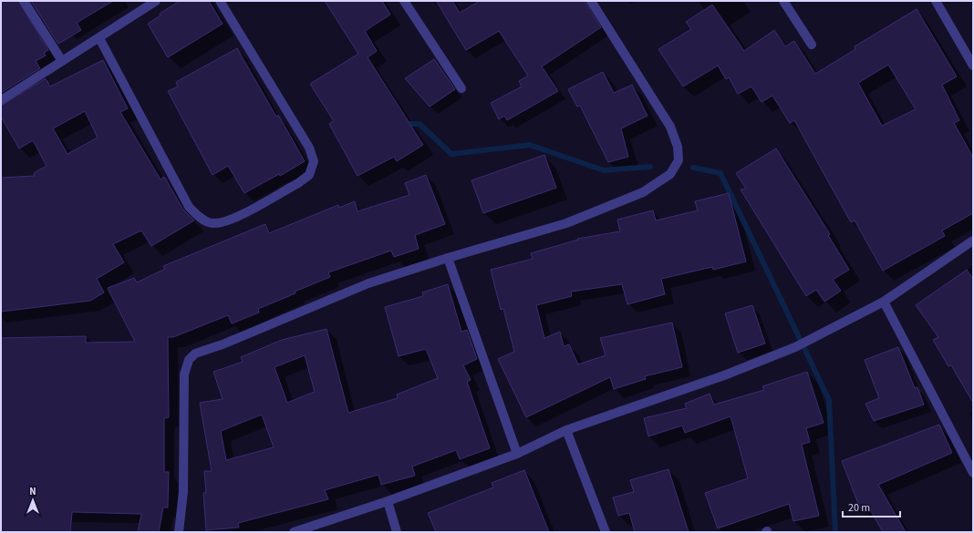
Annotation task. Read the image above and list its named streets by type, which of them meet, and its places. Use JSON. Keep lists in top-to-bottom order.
{
  "scale_bar": "20 m",
  "north": "top"
}
